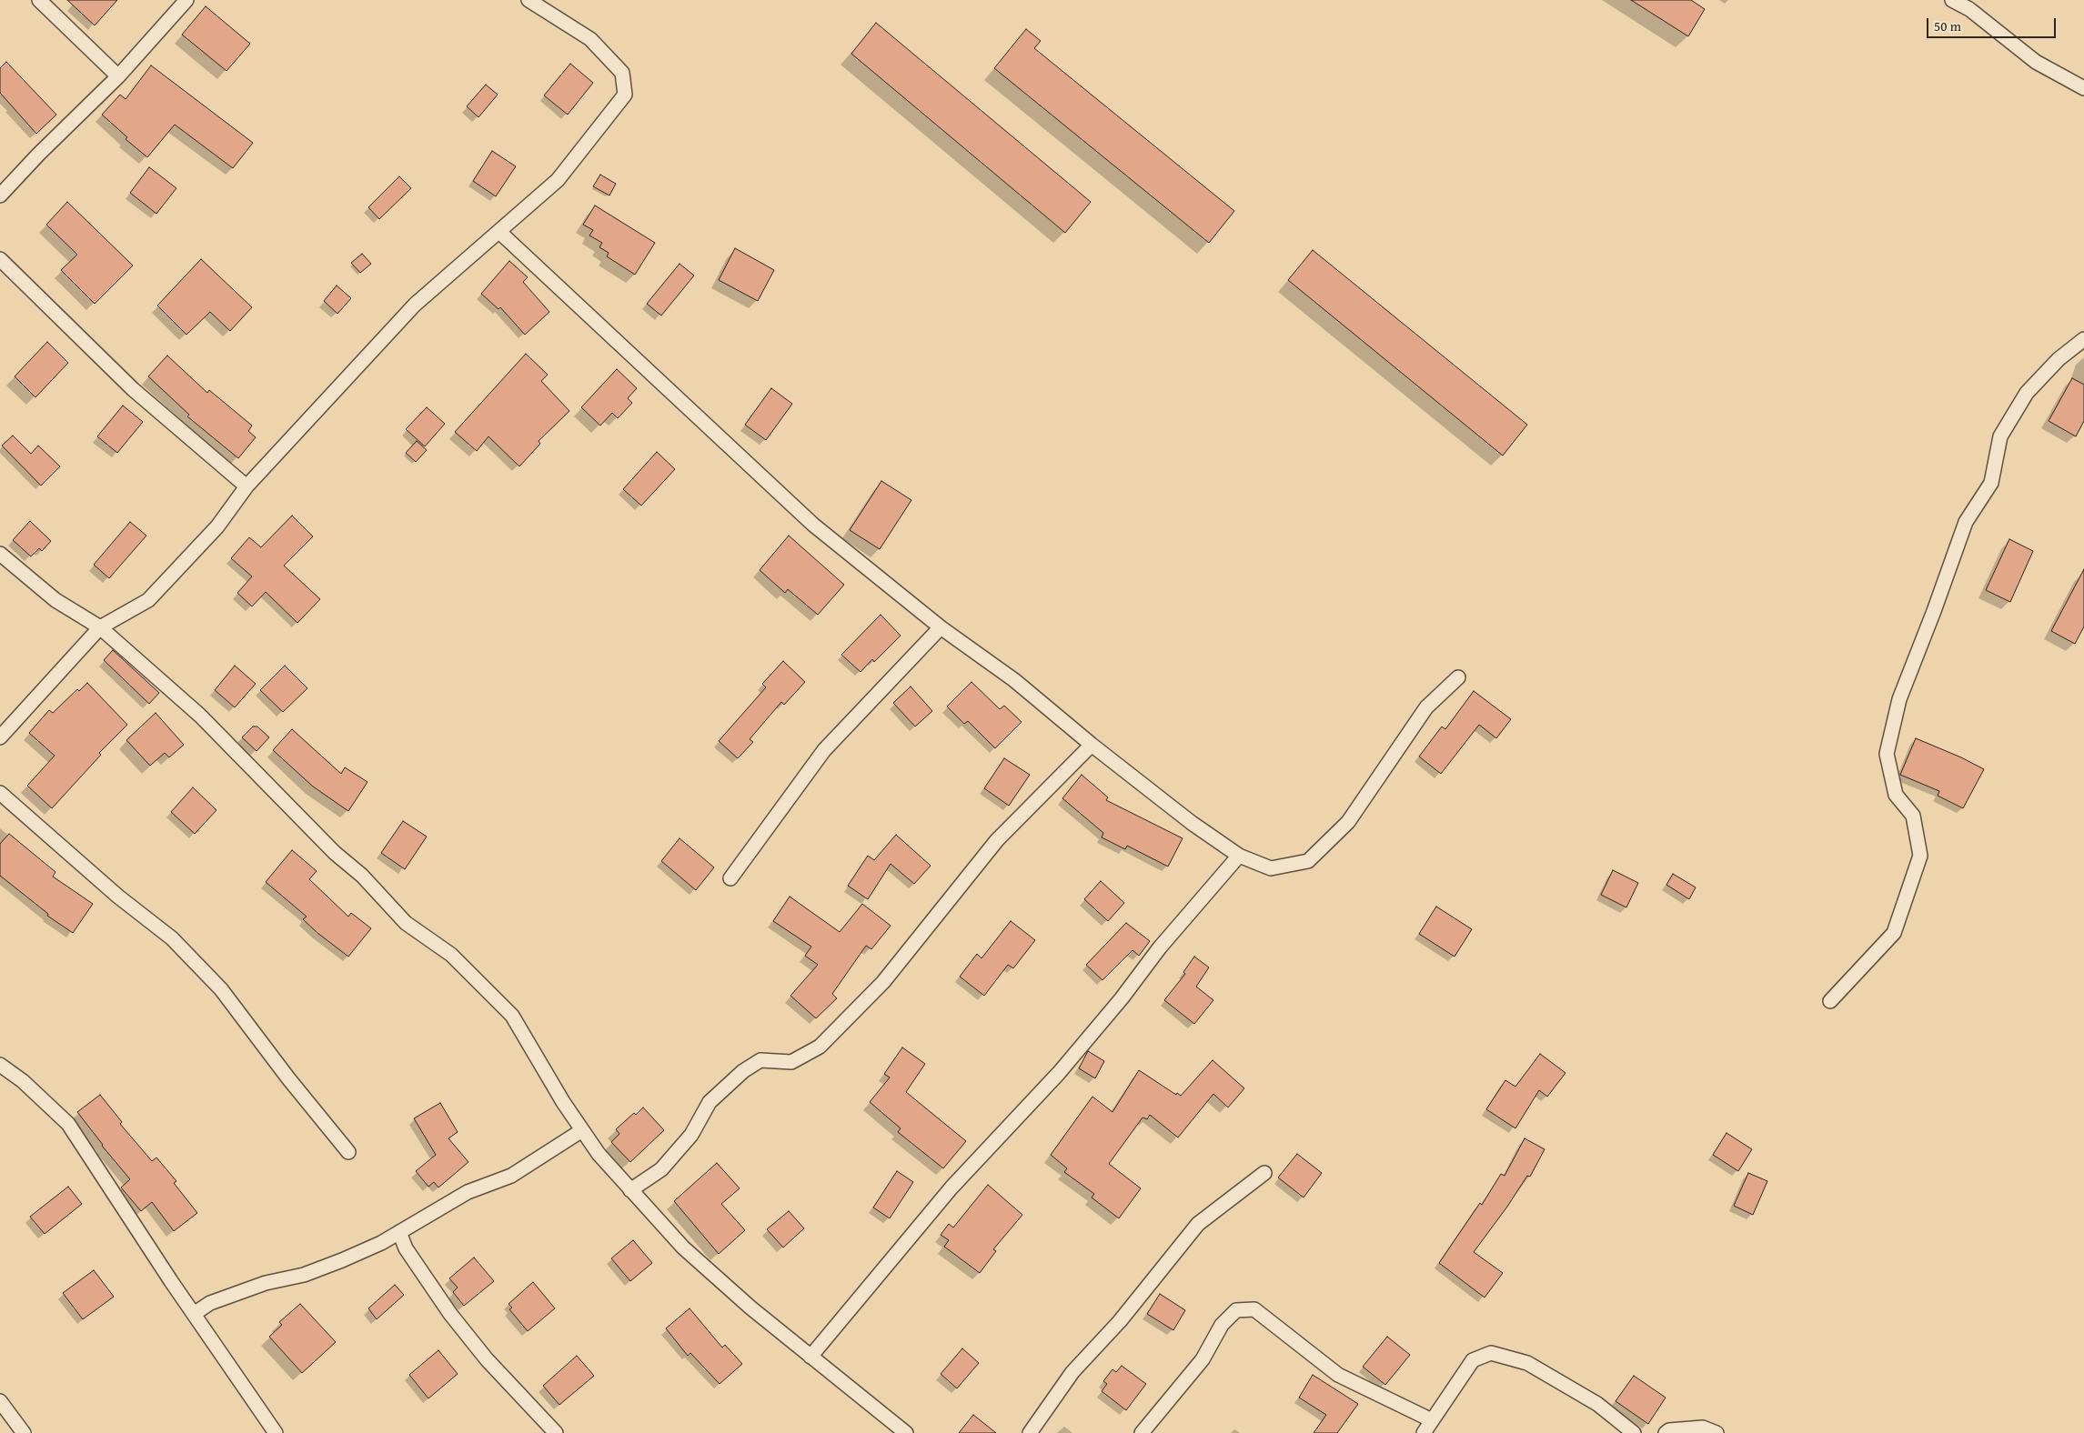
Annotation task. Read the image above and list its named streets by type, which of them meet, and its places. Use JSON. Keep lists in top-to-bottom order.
{
  "scale_bar": "50 m"
}
